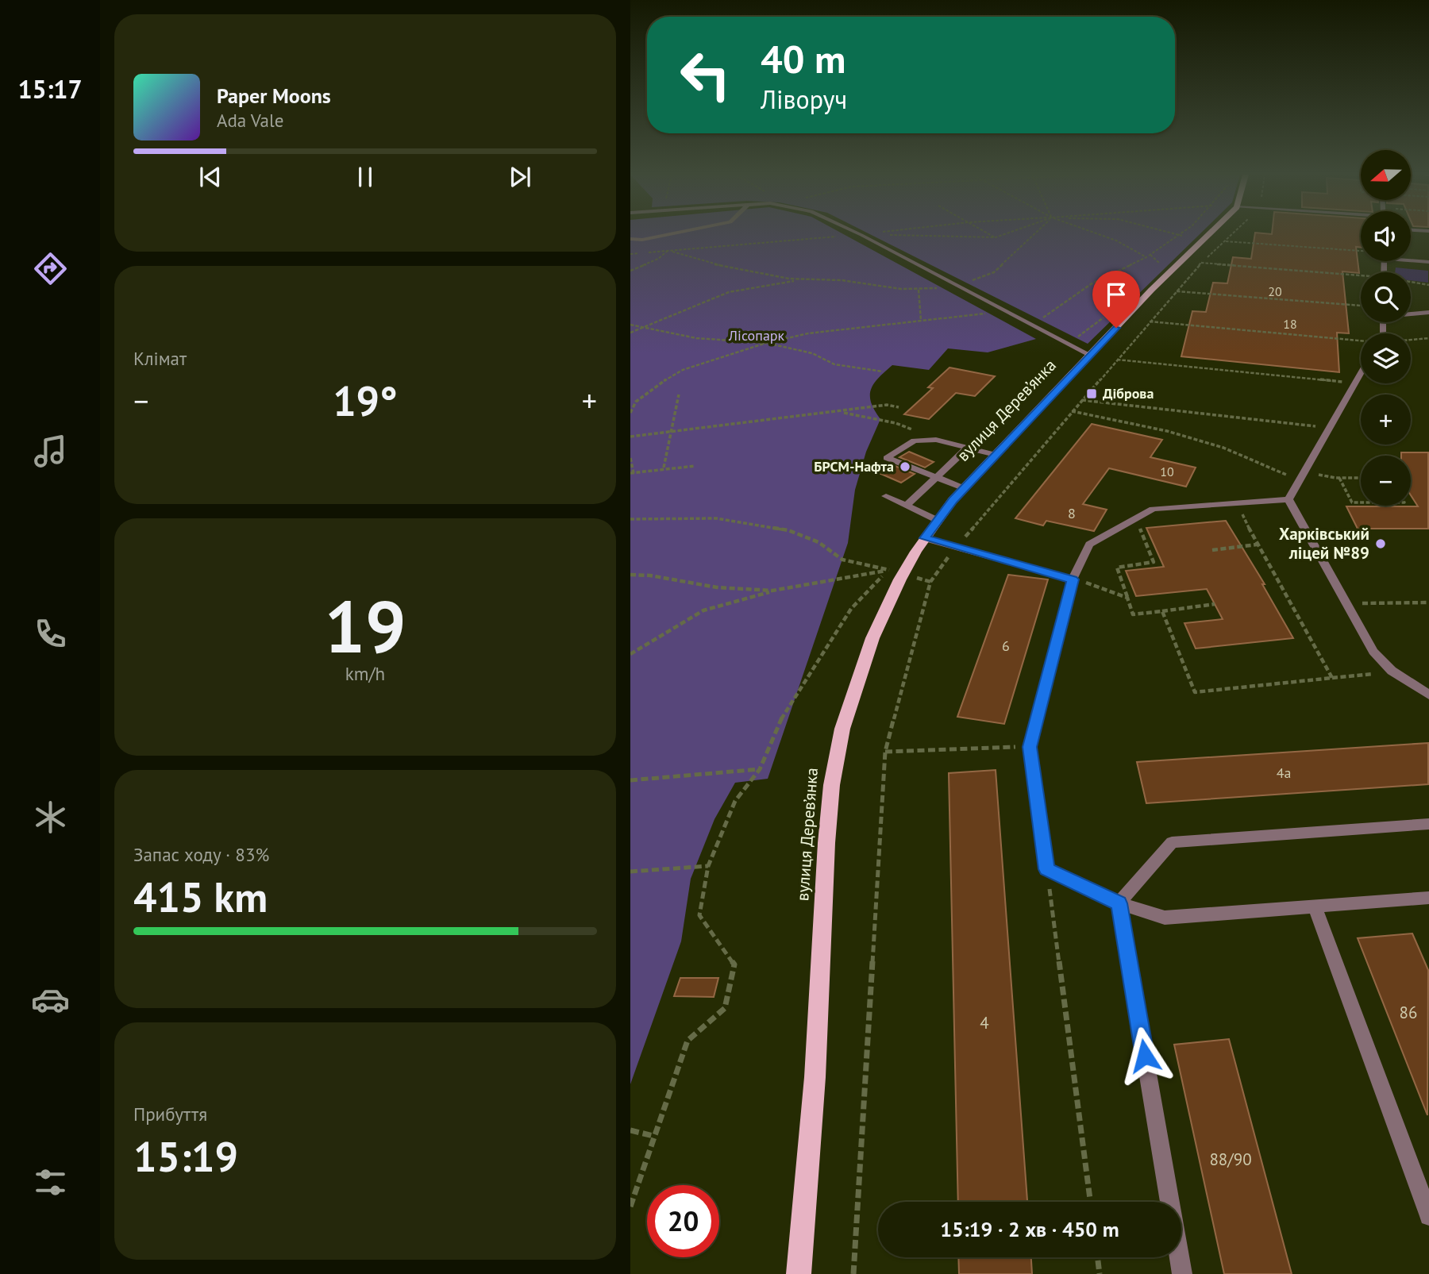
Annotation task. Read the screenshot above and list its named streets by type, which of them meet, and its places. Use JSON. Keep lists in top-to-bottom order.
{
  "streets": {
    "main road": ["вулиця Дерев’янка"]
  },
  "parks": ["Лісопарк"],
  "places": {
    "transit": ["Діброва"],
    "other": ["БРСМ-Нафта", "Харківський ліцей №89"]
  },
  "house_numbers": [
    "20",
    "18",
    "10",
    "8",
    "6",
    "4а",
    "86",
    "4",
    "88/90"
  ],
  "north": "left",
  "page": {
    "tabs": "15:17",
    "turn": ["40 m", "Ліворуч"],
    "song": ["Paper Moons", "Ada Vale"],
    "map_buttons": ["+", "−"],
    "tile": [
      "Клімат",
      ["19", "km/h"],
      ["Запас ходу · 83%", "415 km"],
      ["Прибуття", "15:19"]
    ],
    "heat": ["−", "19°", "+"],
    "limit": "20",
    "trip": "15:19 · 2 хв · 450 m"
  }
}
